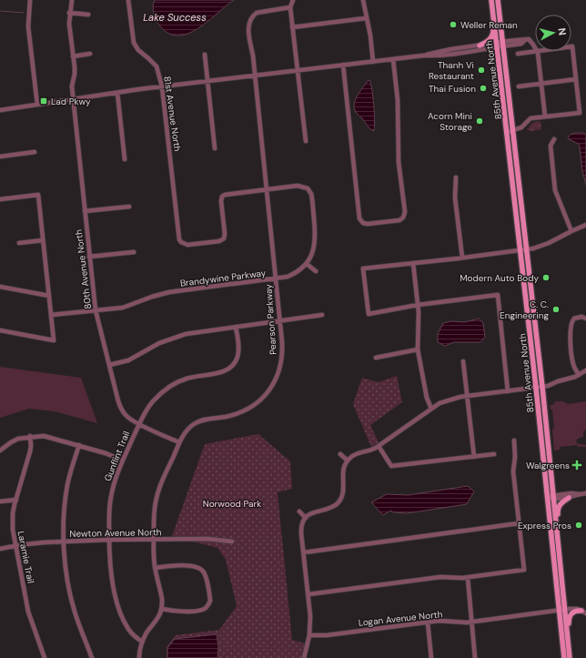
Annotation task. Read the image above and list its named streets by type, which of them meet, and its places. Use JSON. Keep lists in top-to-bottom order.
{
  "streets": {
    "main road": ["85th Avenue North"],
    "street": [
      "81st Avenue North",
      "80th Avenue North",
      "Brandywine Parkway",
      "Pearson Parkway",
      "Gunflint Trail",
      "Newton Avenue North",
      "Laramie Trail",
      "Logan Avenue North"
    ]
  },
  "crossings": [
    ["85th Avenue North", "Logan Avenue North"],
    ["81st Avenue North", "Brandywine Parkway"],
    ["81st Avenue North", "Pearson Parkway"],
    ["80th Avenue North", "Brandywine Parkway"],
    ["80th Avenue North", "Pearson Parkway"],
    ["80th Avenue North", "Gunflint Trail"],
    ["Brandywine Parkway", "Pearson Parkway"],
    ["Pearson Parkway", "Newton Avenue North"],
    ["Gunflint Trail", "Newton Avenue North"],
    ["Newton Avenue North", "Laramie Trail"]
  ],
  "water": ["Lake Success"],
  "parks": ["Norwood Park"],
  "places": {
    "other": [
      "Weller Reman",
      "Thanh Vi Restaurant",
      "Thai Fusion",
      "Acorn Mini Storage",
      "Modern Auto Body",
      "C. C. Engineering",
      "Express Pros"
    ],
    "transit": ["Lad Pkwy"],
    "health": ["Walgreens"]
  },
  "north": "right"
}
